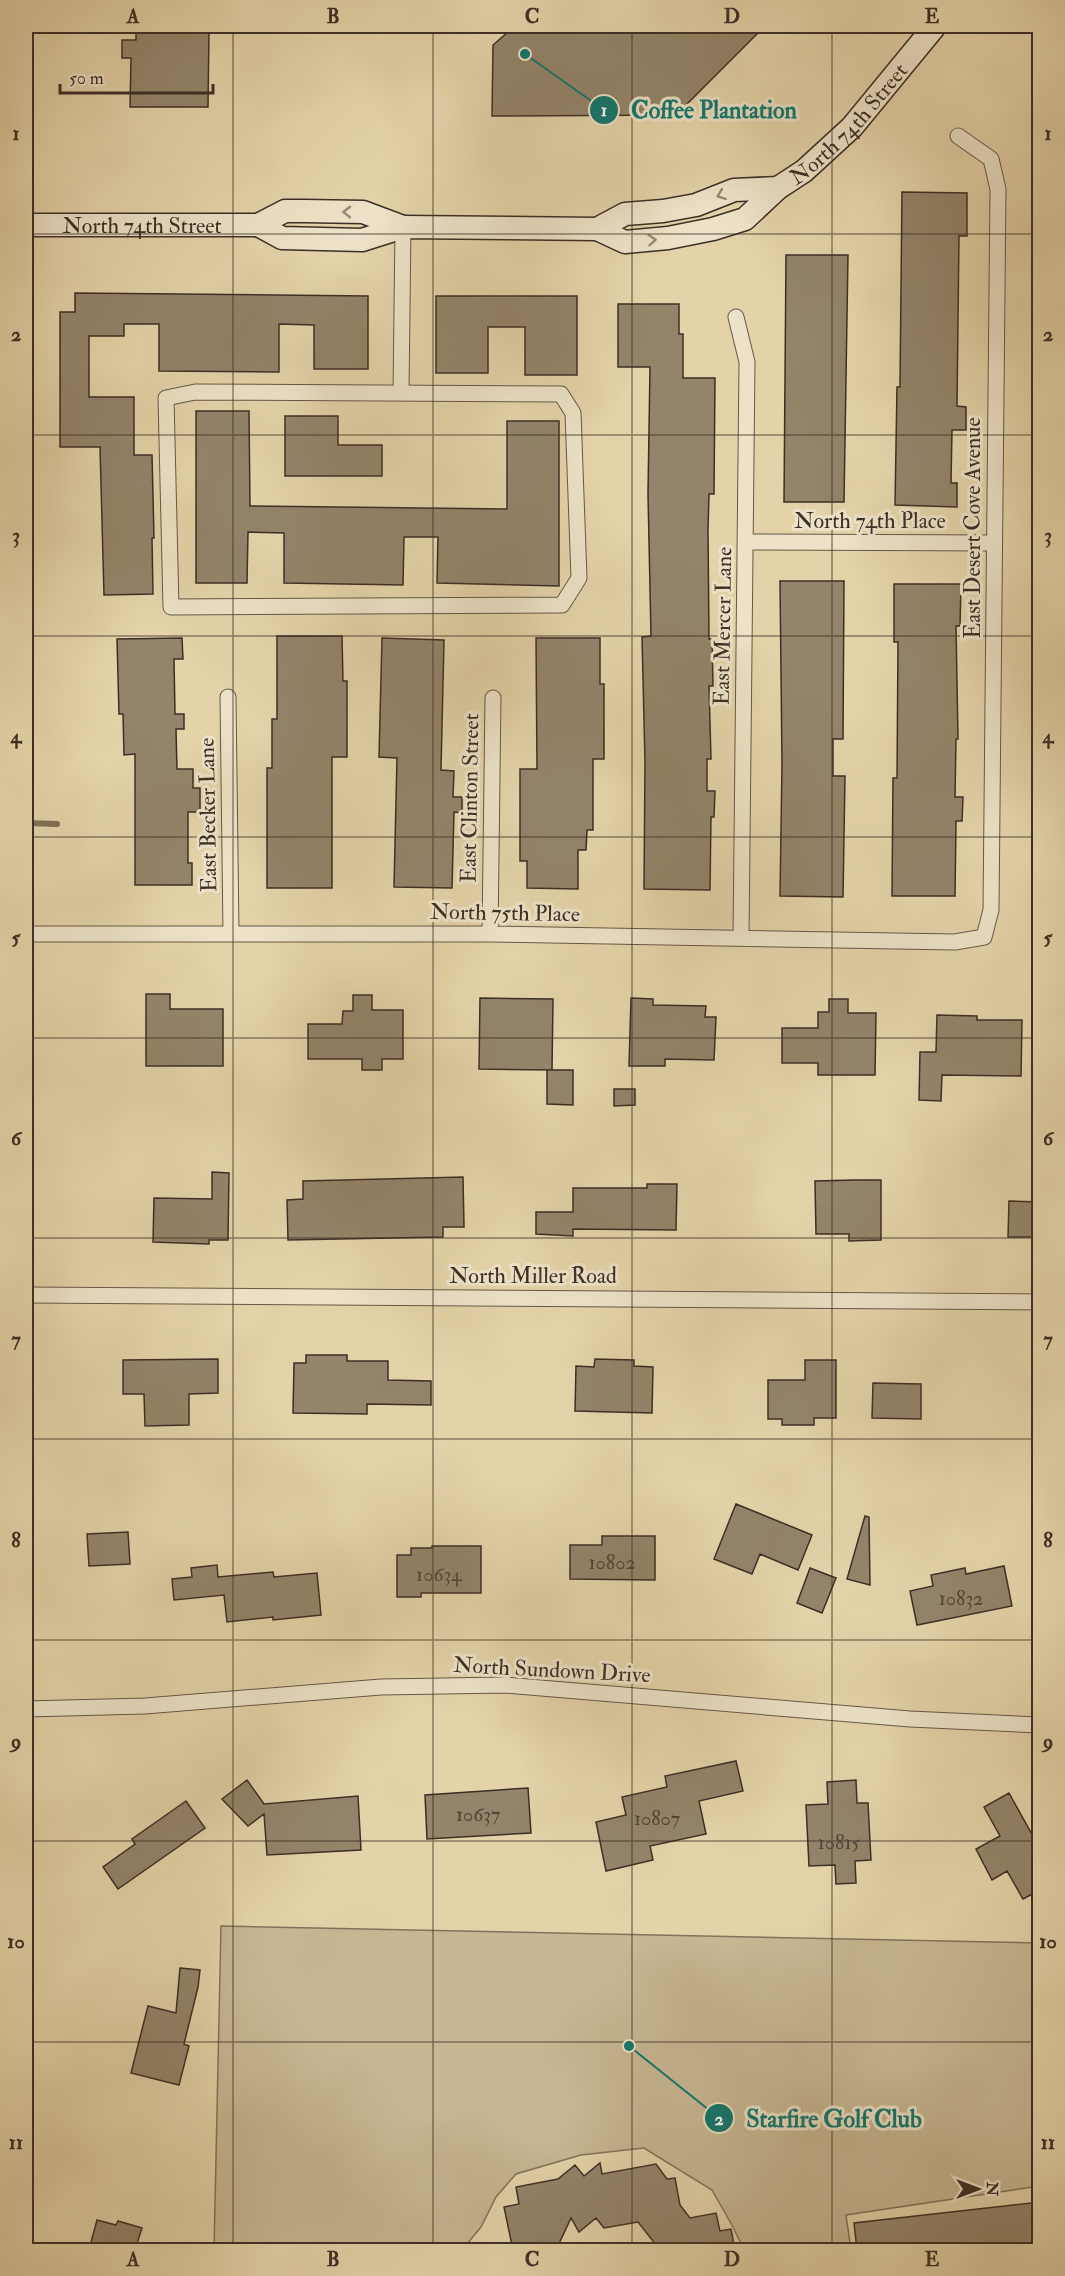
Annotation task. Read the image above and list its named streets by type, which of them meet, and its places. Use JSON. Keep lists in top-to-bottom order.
{
  "streets": {
    "street": [
      "North 74th Street",
      "North 74th Place",
      "East Desert Cove Avenue",
      "East Mercer Lane",
      "East Clinton Street",
      "East Becker Lane",
      "North 75th Place",
      "North Miller Road",
      "North Sundown Drive"
    ]
  },
  "crossings": [
    ["North 74th Place", "East Desert Cove Avenue"],
    ["North 74th Place", "East Mercer Lane"],
    ["East Desert Cove Avenue", "North 75th Place"],
    ["East Mercer Lane", "North 75th Place"],
    ["East Clinton Street", "North 75th Place"],
    ["East Becker Lane", "North 75th Place"]
  ],
  "places": ["Coffee Plantation", "Starfire Golf Club"],
  "house_numbers": [
    "10802",
    "10634",
    "10832",
    "10637",
    "10807",
    "10815"
  ],
  "scale_bar": "50 m",
  "north": "right",
  "grid": {
    "columns": [
      "A",
      "B",
      "C",
      "D",
      "E"
    ],
    "rows": [
      "1",
      "2",
      "3",
      "4",
      "5",
      "6",
      "7",
      "8",
      "9",
      "10",
      "11"
    ]
  }
}
